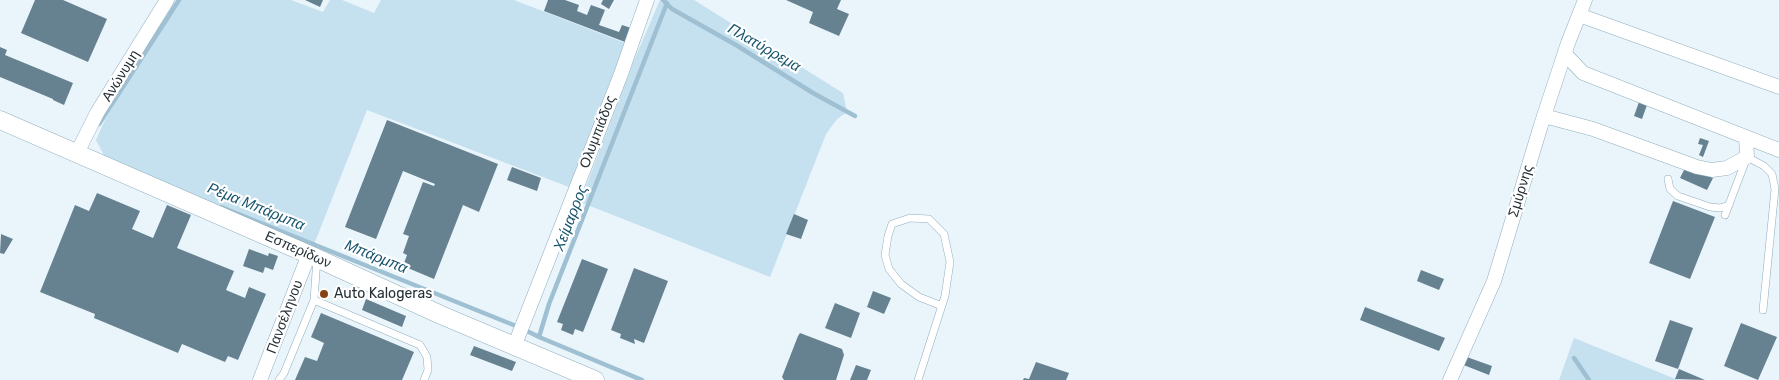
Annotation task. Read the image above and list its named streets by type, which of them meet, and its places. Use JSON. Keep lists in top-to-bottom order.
{
  "streets": {
    "street": [
      "Ανώνυμη",
      "Ολυμπιάδος",
      "Σμύρνης",
      "Εσπερίδων",
      "Πανσέληνου"
    ]
  },
  "crossings": [
    ["Ανώνυμη", "Εσπερίδων"],
    ["Ολυμπιάδος", "Εσπερίδων"],
    ["Εσπερίδων", "Πανσέληνου"]
  ],
  "water": [
    "Πλατύρρεμα",
    "Ρέμα Μπάρμπα",
    "Χείμαρρος",
    "Μπάρμπα"
  ],
  "places": ["Auto Kalogeras"]
}
